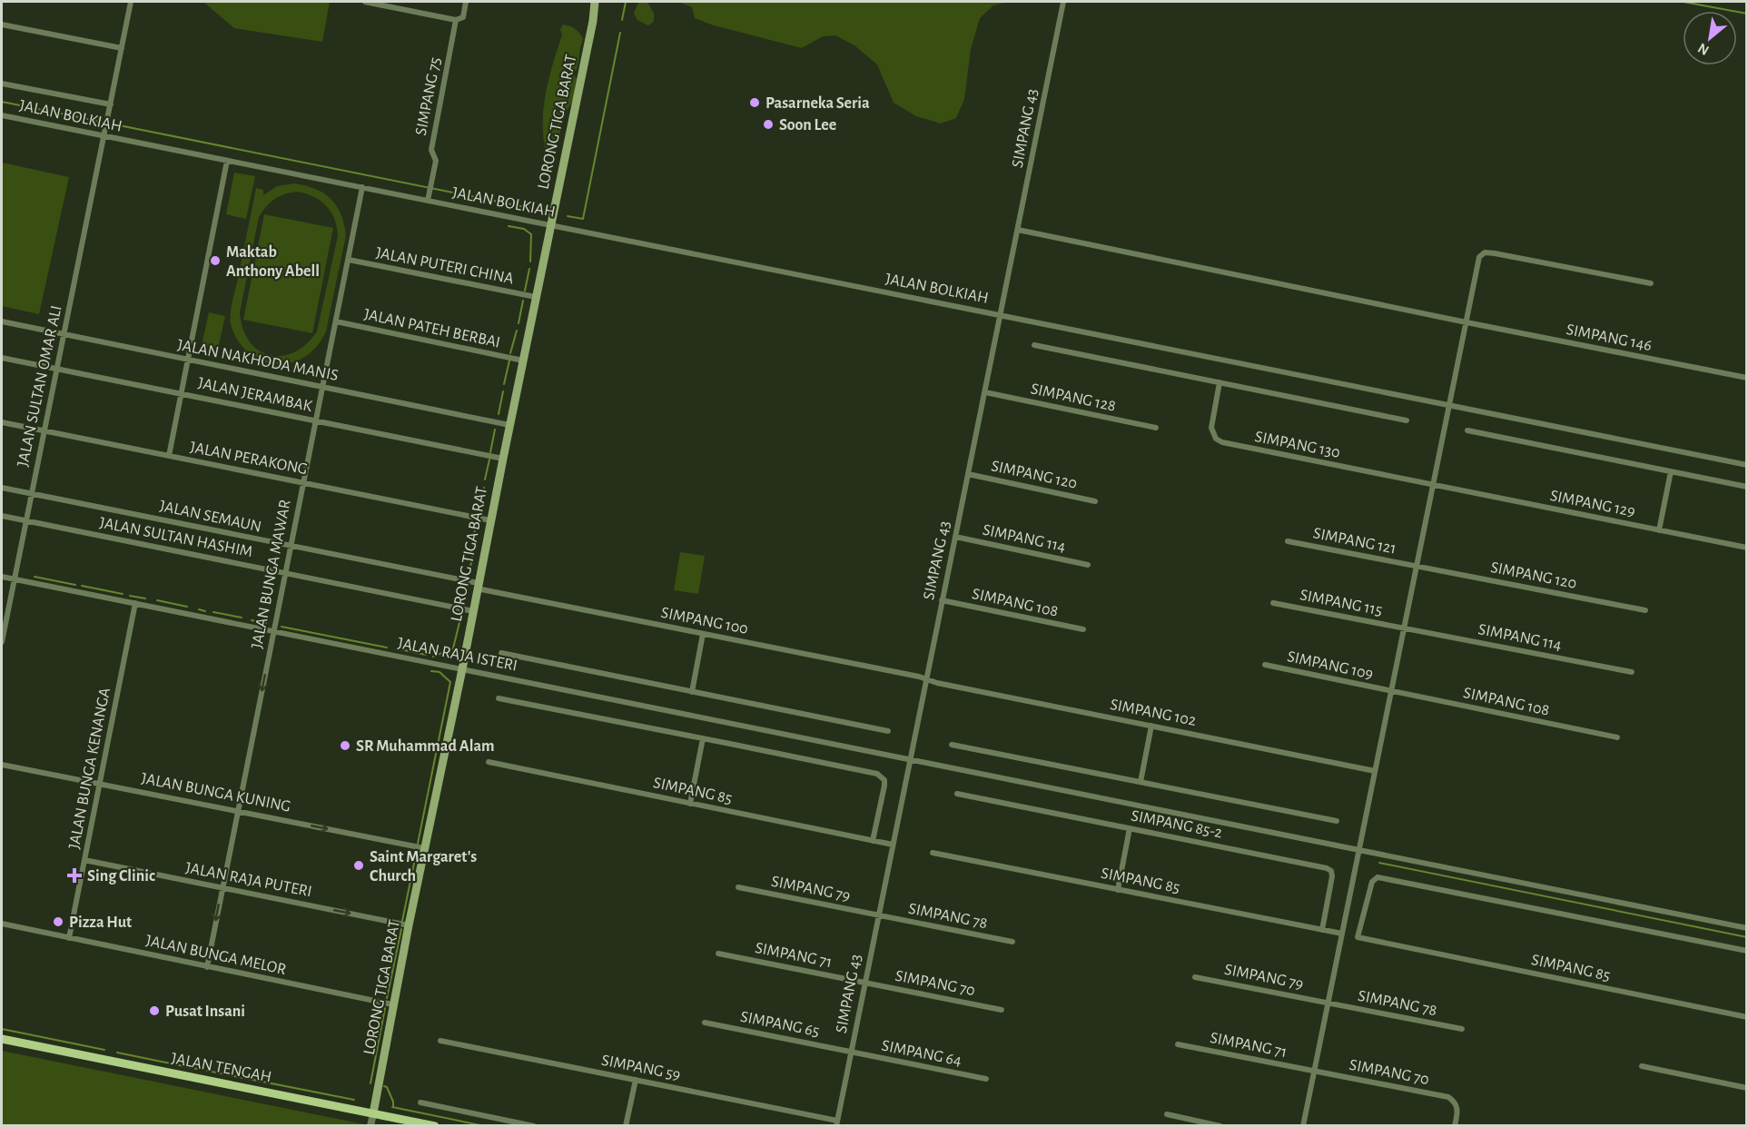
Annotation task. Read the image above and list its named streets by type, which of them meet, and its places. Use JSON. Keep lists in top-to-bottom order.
{
  "streets": {
    "main road": ["LORONG TIGA BARAT", "JALAN TENGAH"],
    "street": [
      "SIMPANG 75",
      "JALAN BOLKIAH",
      "SIMPANG 43",
      "JALAN PUTERI CHINA",
      "JALAN PATEH BERBAI",
      "SIMPANG 146",
      "JALAN NAKHODA MANIS",
      "JALAN SULTAN OMAR ALI",
      "JALAN JERAMBAK",
      "SIMPANG 128",
      "SIMPANG 130",
      "JALAN PERAKONG",
      "SIMPANG 120",
      "SIMPANG 129",
      "JALAN SEMAUN",
      "JALAN SULTAN HASHIM",
      "SIMPANG 114",
      "SIMPANG 121",
      "JALAN BUNGA MAWAR",
      "SIMPANG 108",
      "SIMPANG 115",
      "SIMPANG 100",
      "JALAN RAJA ISTERI",
      "SIMPANG 109",
      "SIMPANG 102",
      "JALAN BUNGA KENANGA",
      "SIMPANG 85",
      "JALAN BUNGA KUNING",
      "SIMPANG 85-2",
      "JALAN RAJA PUTERI",
      "SIMPANG 79",
      "SIMPANG 78",
      "JALAN BUNGA MELOR",
      "SIMPANG 71",
      "SIMPANG 70",
      "SIMPANG 65",
      "SIMPANG 64",
      "SIMPANG 59"
    ]
  },
  "crossings": [
    ["SIMPANG 75", "JALAN BOLKIAH"],
    ["JALAN BOLKIAH", "LORONG TIGA BARAT"],
    ["JALAN BOLKIAH", "SIMPANG 43"],
    ["JALAN BOLKIAH", "JALAN SULTAN OMAR ALI"],
    ["JALAN BOLKIAH", "JALAN BUNGA MAWAR"],
    ["LORONG TIGA BARAT", "JALAN PUTERI CHINA"],
    ["LORONG TIGA BARAT", "JALAN PATEH BERBAI"],
    ["LORONG TIGA BARAT", "JALAN NAKHODA MANIS"],
    ["LORONG TIGA BARAT", "JALAN JERAMBAK"],
    ["LORONG TIGA BARAT", "JALAN PERAKONG"],
    ["LORONG TIGA BARAT", "JALAN SEMAUN"],
    ["LORONG TIGA BARAT", "JALAN SULTAN HASHIM"],
    ["LORONG TIGA BARAT", "SIMPANG 100"],
    ["LORONG TIGA BARAT", "JALAN RAJA ISTERI"],
    ["LORONG TIGA BARAT", "JALAN BUNGA KUNING"],
    ["LORONG TIGA BARAT", "JALAN RAJA PUTERI"],
    ["LORONG TIGA BARAT", "JALAN BUNGA MELOR"],
    ["LORONG TIGA BARAT", "JALAN TENGAH"],
    ["SIMPANG 43", "SIMPANG 146"],
    ["SIMPANG 43", "SIMPANG 128"],
    ["SIMPANG 43", "SIMPANG 120"],
    ["SIMPANG 43", "SIMPANG 114"],
    ["SIMPANG 43", "SIMPANG 108"],
    ["SIMPANG 43", "SIMPANG 100"],
    ["SIMPANG 43", "JALAN RAJA ISTERI"],
    ["SIMPANG 43", "SIMPANG 102"],
    ["SIMPANG 43", "SIMPANG 85"],
    ["SIMPANG 43", "SIMPANG 79"],
    ["SIMPANG 43", "SIMPANG 78"],
    ["SIMPANG 43", "SIMPANG 71"],
    ["SIMPANG 43", "SIMPANG 70"],
    ["SIMPANG 43", "SIMPANG 65"],
    ["SIMPANG 43", "SIMPANG 64"],
    ["SIMPANG 43", "SIMPANG 59"],
    ["JALAN PUTERI CHINA", "JALAN BUNGA MAWAR"],
    ["JALAN PATEH BERBAI", "JALAN BUNGA MAWAR"],
    ["JALAN NAKHODA MANIS", "JALAN SULTAN OMAR ALI"],
    ["JALAN NAKHODA MANIS", "JALAN BUNGA MAWAR"],
    ["JALAN SULTAN OMAR ALI", "JALAN JERAMBAK"],
    ["JALAN SULTAN OMAR ALI", "JALAN PERAKONG"],
    ["JALAN SULTAN OMAR ALI", "JALAN SEMAUN"],
    ["JALAN SULTAN OMAR ALI", "JALAN SULTAN HASHIM"],
    ["JALAN SULTAN OMAR ALI", "JALAN RAJA ISTERI"],
    ["JALAN JERAMBAK", "JALAN BUNGA MAWAR"],
    ["SIMPANG 130", "SIMPANG 129"],
    ["JALAN PERAKONG", "JALAN BUNGA MAWAR"],
    ["SIMPANG 120", "SIMPANG 121"],
    ["JALAN SEMAUN", "JALAN BUNGA MAWAR"],
    ["JALAN SEMAUN", "SIMPANG 100"],
    ["JALAN SULTAN HASHIM", "JALAN BUNGA MAWAR"],
    ["SIMPANG 114", "SIMPANG 115"],
    ["JALAN BUNGA MAWAR", "JALAN RAJA ISTERI"],
    ["JALAN BUNGA MAWAR", "JALAN BUNGA KUNING"],
    ["JALAN BUNGA MAWAR", "JALAN RAJA PUTERI"],
    ["JALAN BUNGA MAWAR", "JALAN BUNGA MELOR"],
    ["SIMPANG 108", "SIMPANG 109"],
    ["SIMPANG 100", "SIMPANG 102"],
    ["JALAN RAJA ISTERI", "JALAN BUNGA KENANGA"],
    ["JALAN BUNGA KENANGA", "JALAN BUNGA KUNING"],
    ["JALAN BUNGA KENANGA", "JALAN RAJA PUTERI"],
    ["JALAN BUNGA KENANGA", "JALAN BUNGA MELOR"],
    ["SIMPANG 85", "SIMPANG 85-2"],
    ["SIMPANG 79", "SIMPANG 78"],
    ["SIMPANG 71", "SIMPANG 70"],
    ["SIMPANG 65", "SIMPANG 64"]
  ],
  "one_way": ["JALAN BUNGA KUNING", "JALAN RAJA PUTERI"],
  "places": {
    "other": [
      "Pasarneka Seria",
      "Soon Lee",
      "Maktab Anthony Abell",
      "SR Muhammad Alam",
      "Saint Margaret's Church",
      "Pizza Hut",
      "Pusat Insani"
    ],
    "health": ["Sing Clinic"]
  },
  "north": "bottom left"
}
